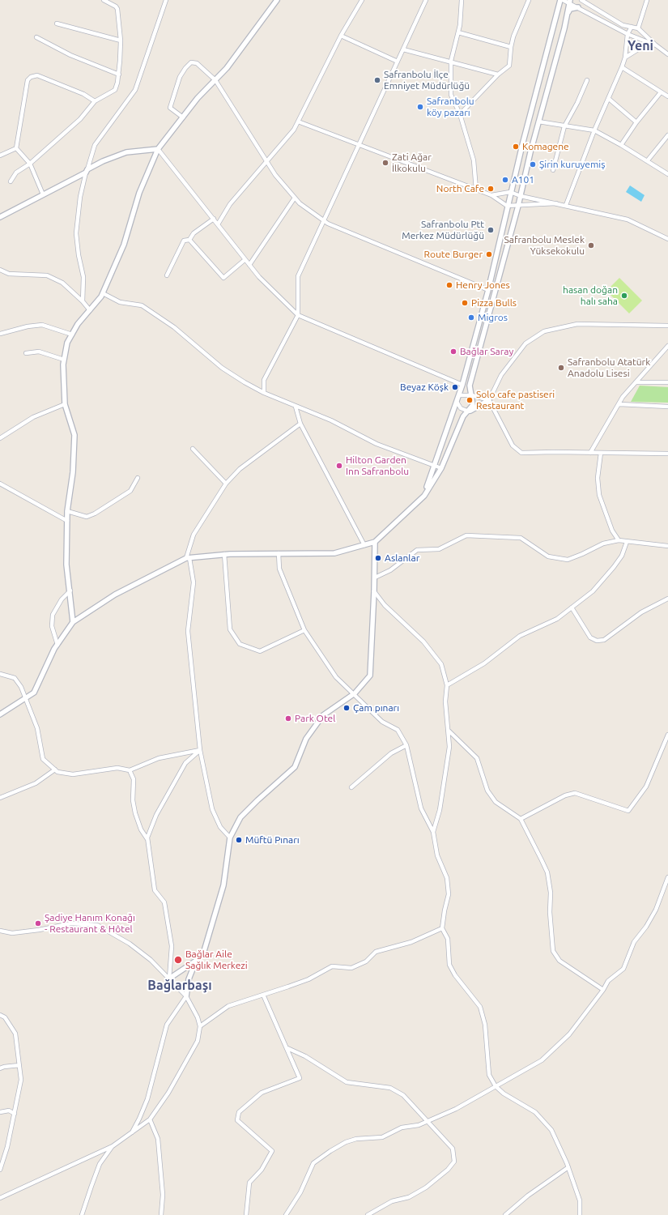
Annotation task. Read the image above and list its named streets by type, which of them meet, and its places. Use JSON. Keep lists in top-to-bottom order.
{
  "districts": ["Yeni", "Bağlarbaşı"],
  "places": [
    "Safranbolu İlçe Emniyet Müdürlüğü",
    "Safranbolu köy pazarı",
    "Komagene",
    "Zati Ağar İlkokulu",
    "Şirin kuruyemiş",
    "A101",
    "North Cafe",
    "Safranbolu Ptt Merkez Müdürlüğü",
    "Safranbolu Meslek Yüksekokulu",
    "Route Burger",
    "Henry Jones",
    "hasan doğan halı saha",
    "Pizza Bulls",
    "Migros",
    "Bağlar Saray",
    "Safranbolu Atatürk Anadolu Lisesi",
    "Beyaz Köşk",
    "Solo cafe pastiseri Restaurant",
    "Hilton Garden Inn Safranbolu",
    "Aslanlar",
    "Çam pınarı",
    "Park Otel",
    "Müftü Pınarı",
    "Şadiye Hanım Konağı - Restaurant & Hôtel",
    "Bağlar Aile Sağlık Merkezi"
  ]
}
